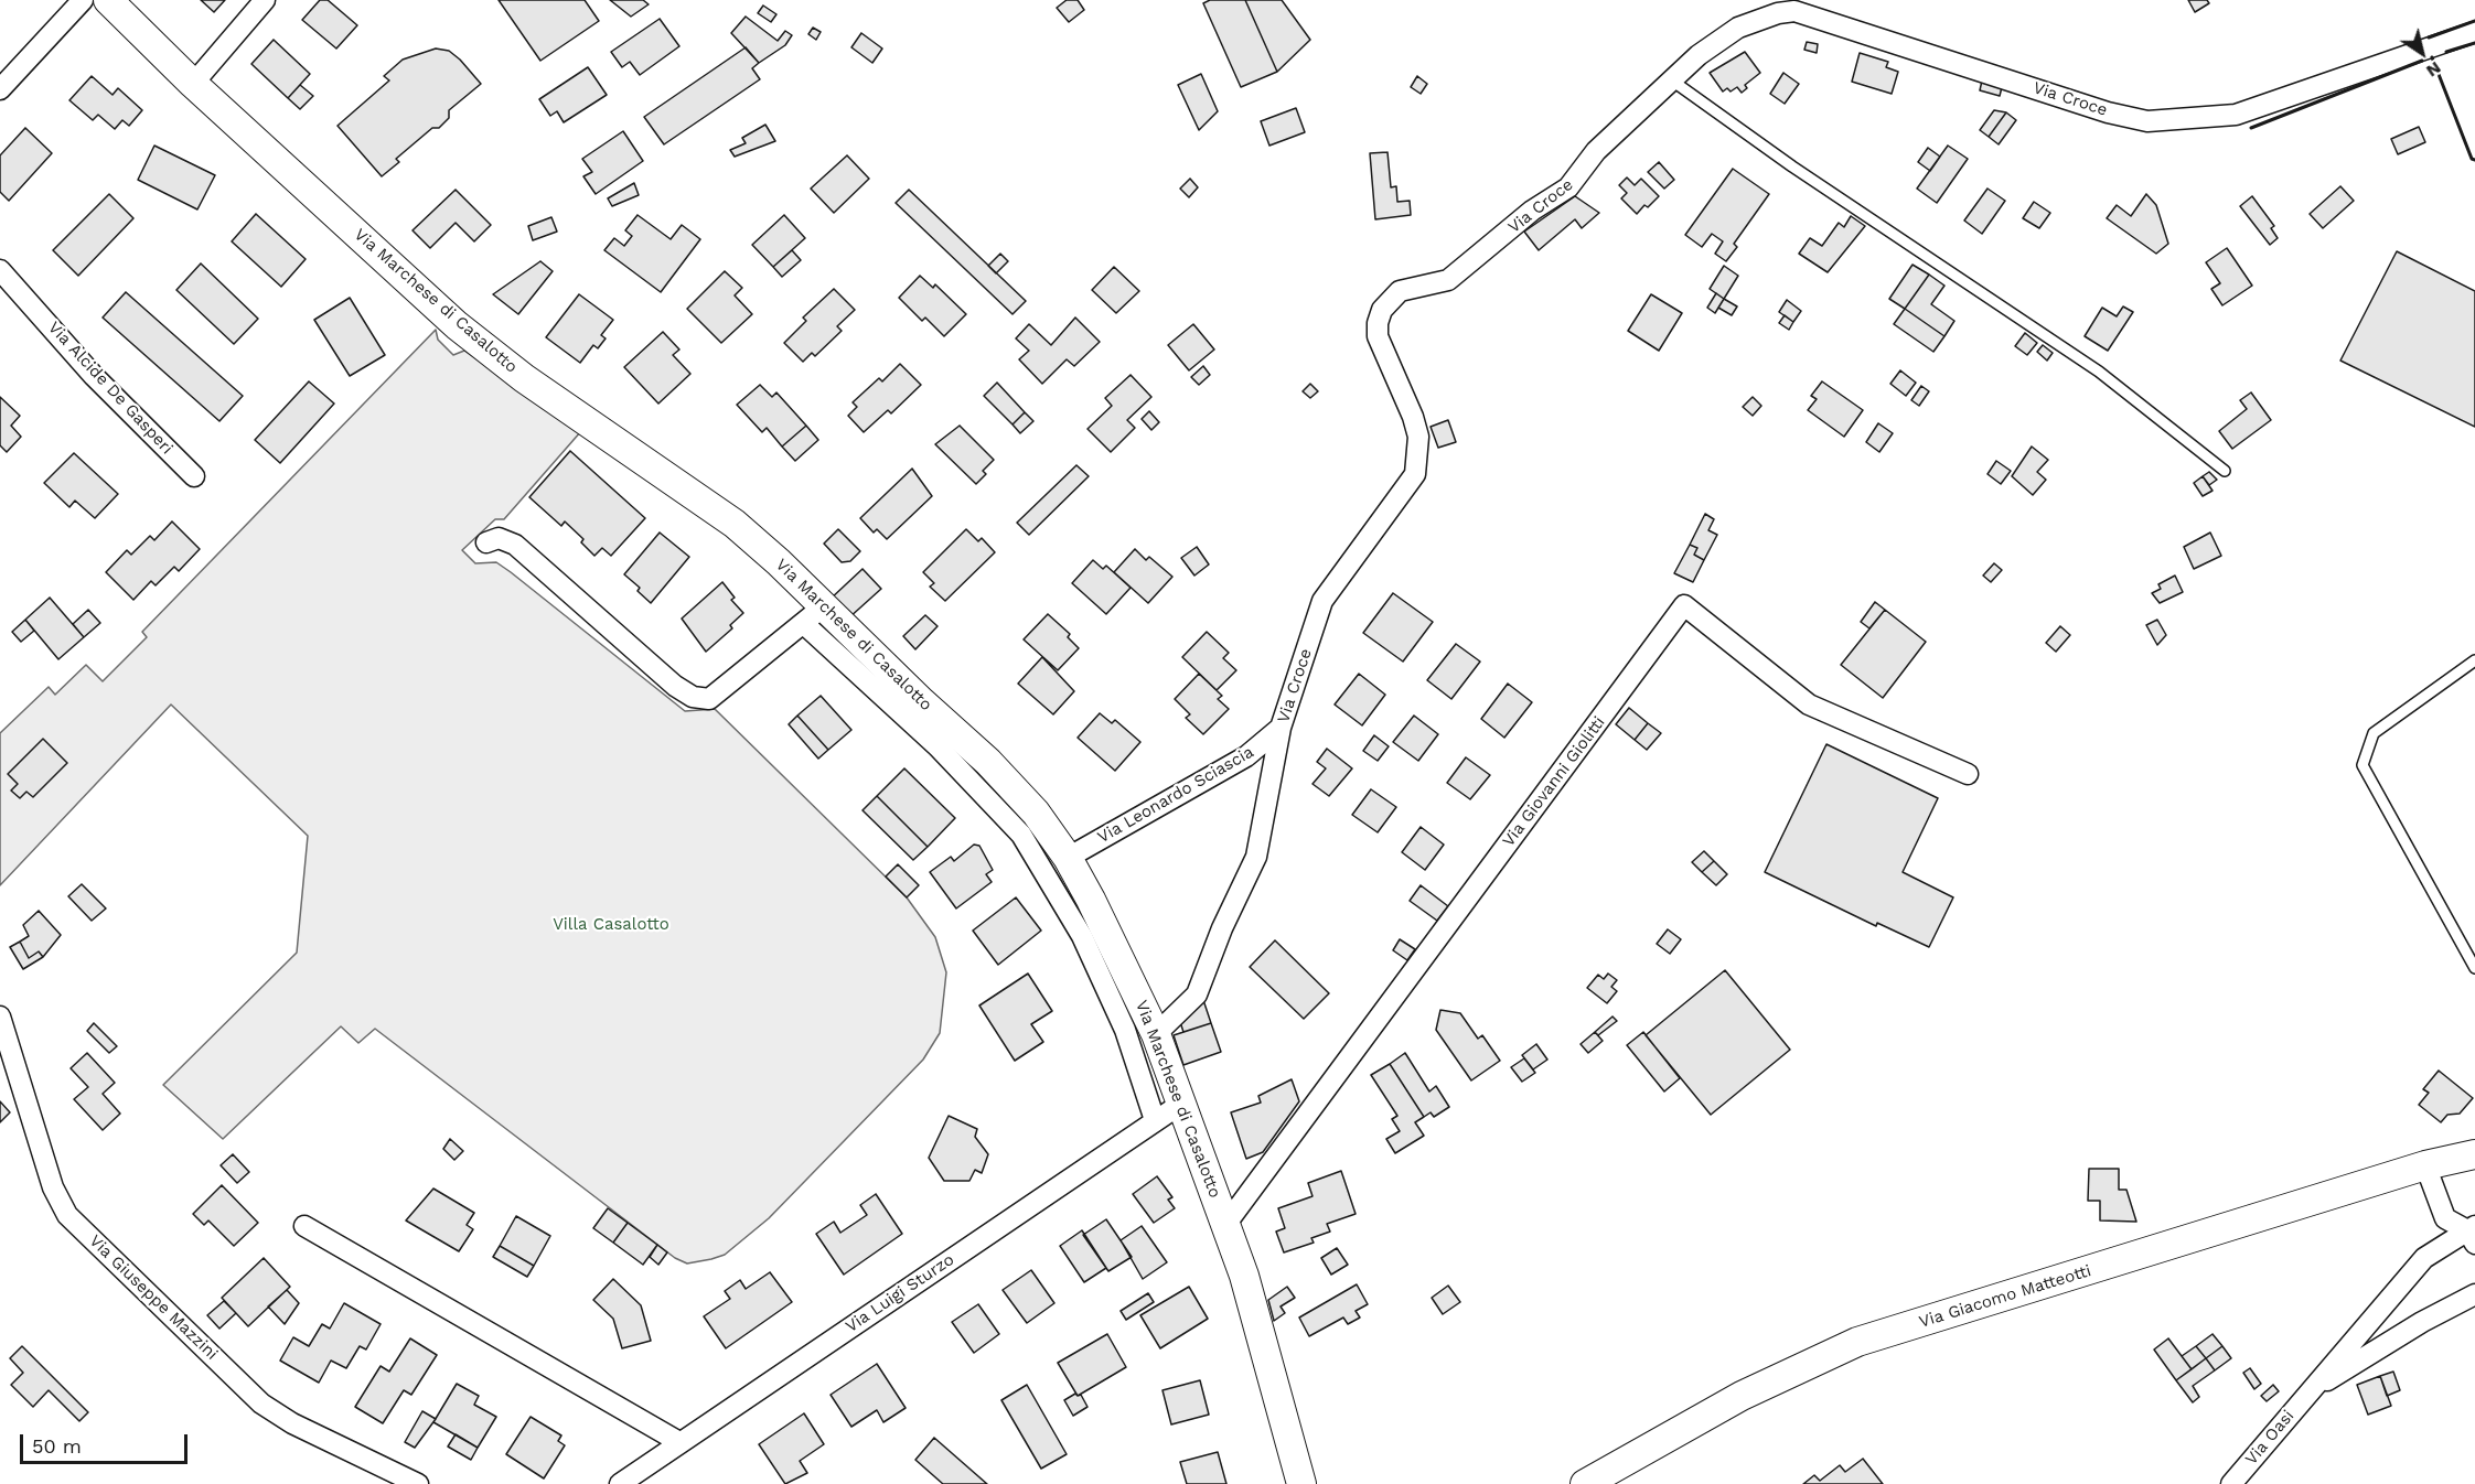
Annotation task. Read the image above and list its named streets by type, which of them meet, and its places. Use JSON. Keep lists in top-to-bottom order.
{
  "streets": {
    "street": [
      "Via Croce",
      "Via Marchese di Casalotto",
      "Via Alcide De Gasperi",
      "Via Giovanni Giolitti",
      "Via Leonardo Sciascia",
      "Via Luigi Sturzo",
      "Via Giacomo Matteotti",
      "Via Giuseppe Mazzini",
      "Via Oasi"
    ]
  },
  "crossings": [
    ["Via Croce", "Via Marchese di Casalotto"],
    ["Via Croce", "Via Leonardo Sciascia"],
    ["Via Marchese di Casalotto", "Via Giovanni Giolitti"],
    ["Via Marchese di Casalotto", "Via Leonardo Sciascia"],
    ["Via Marchese di Casalotto", "Via Luigi Sturzo"]
  ],
  "parks": ["Villa Casalotto"],
  "scale_bar": "50 m",
  "north": "bottom right"
}
